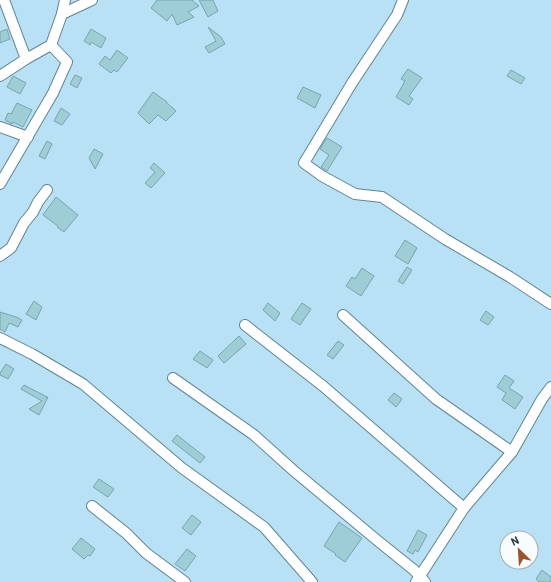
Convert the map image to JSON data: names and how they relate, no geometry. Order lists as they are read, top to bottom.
{
  "north": "top left"
}
